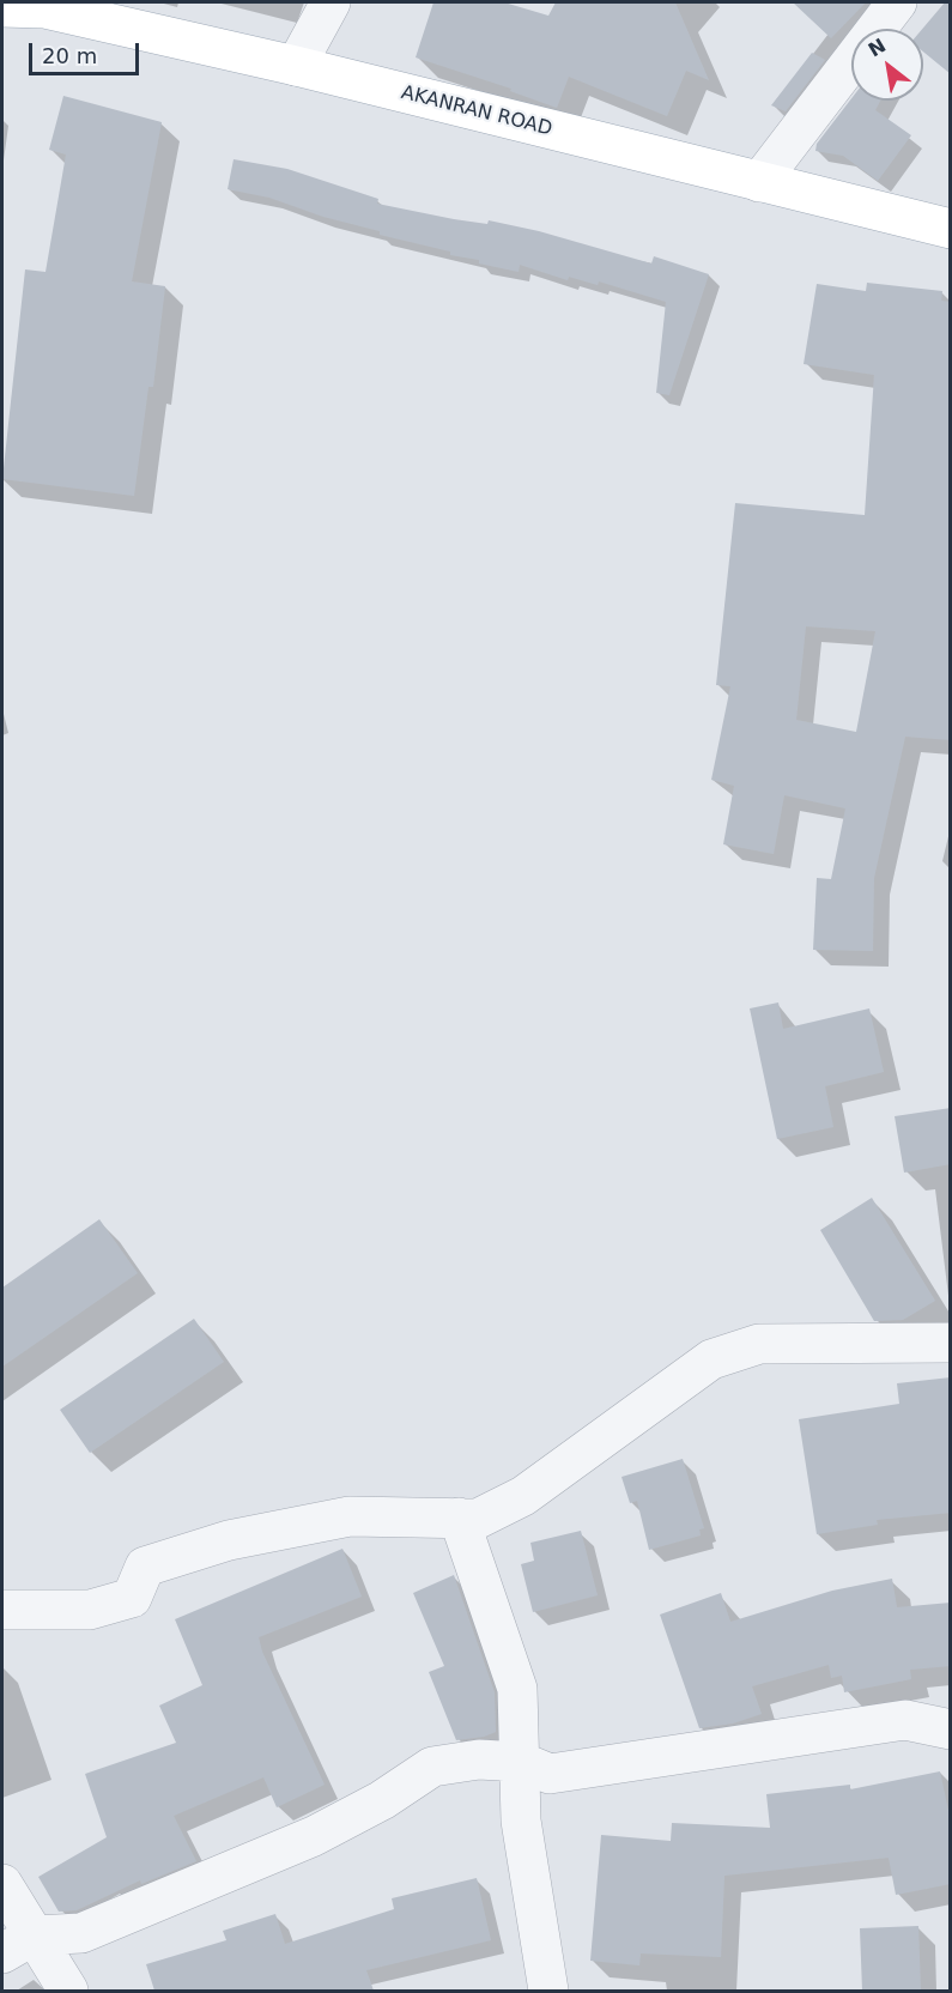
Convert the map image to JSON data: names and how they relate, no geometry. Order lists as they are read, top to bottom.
{
  "streets": {
    "main road": ["AKANRAN ROAD"]
  },
  "scale_bar": "20 m",
  "north": "top left"
}
